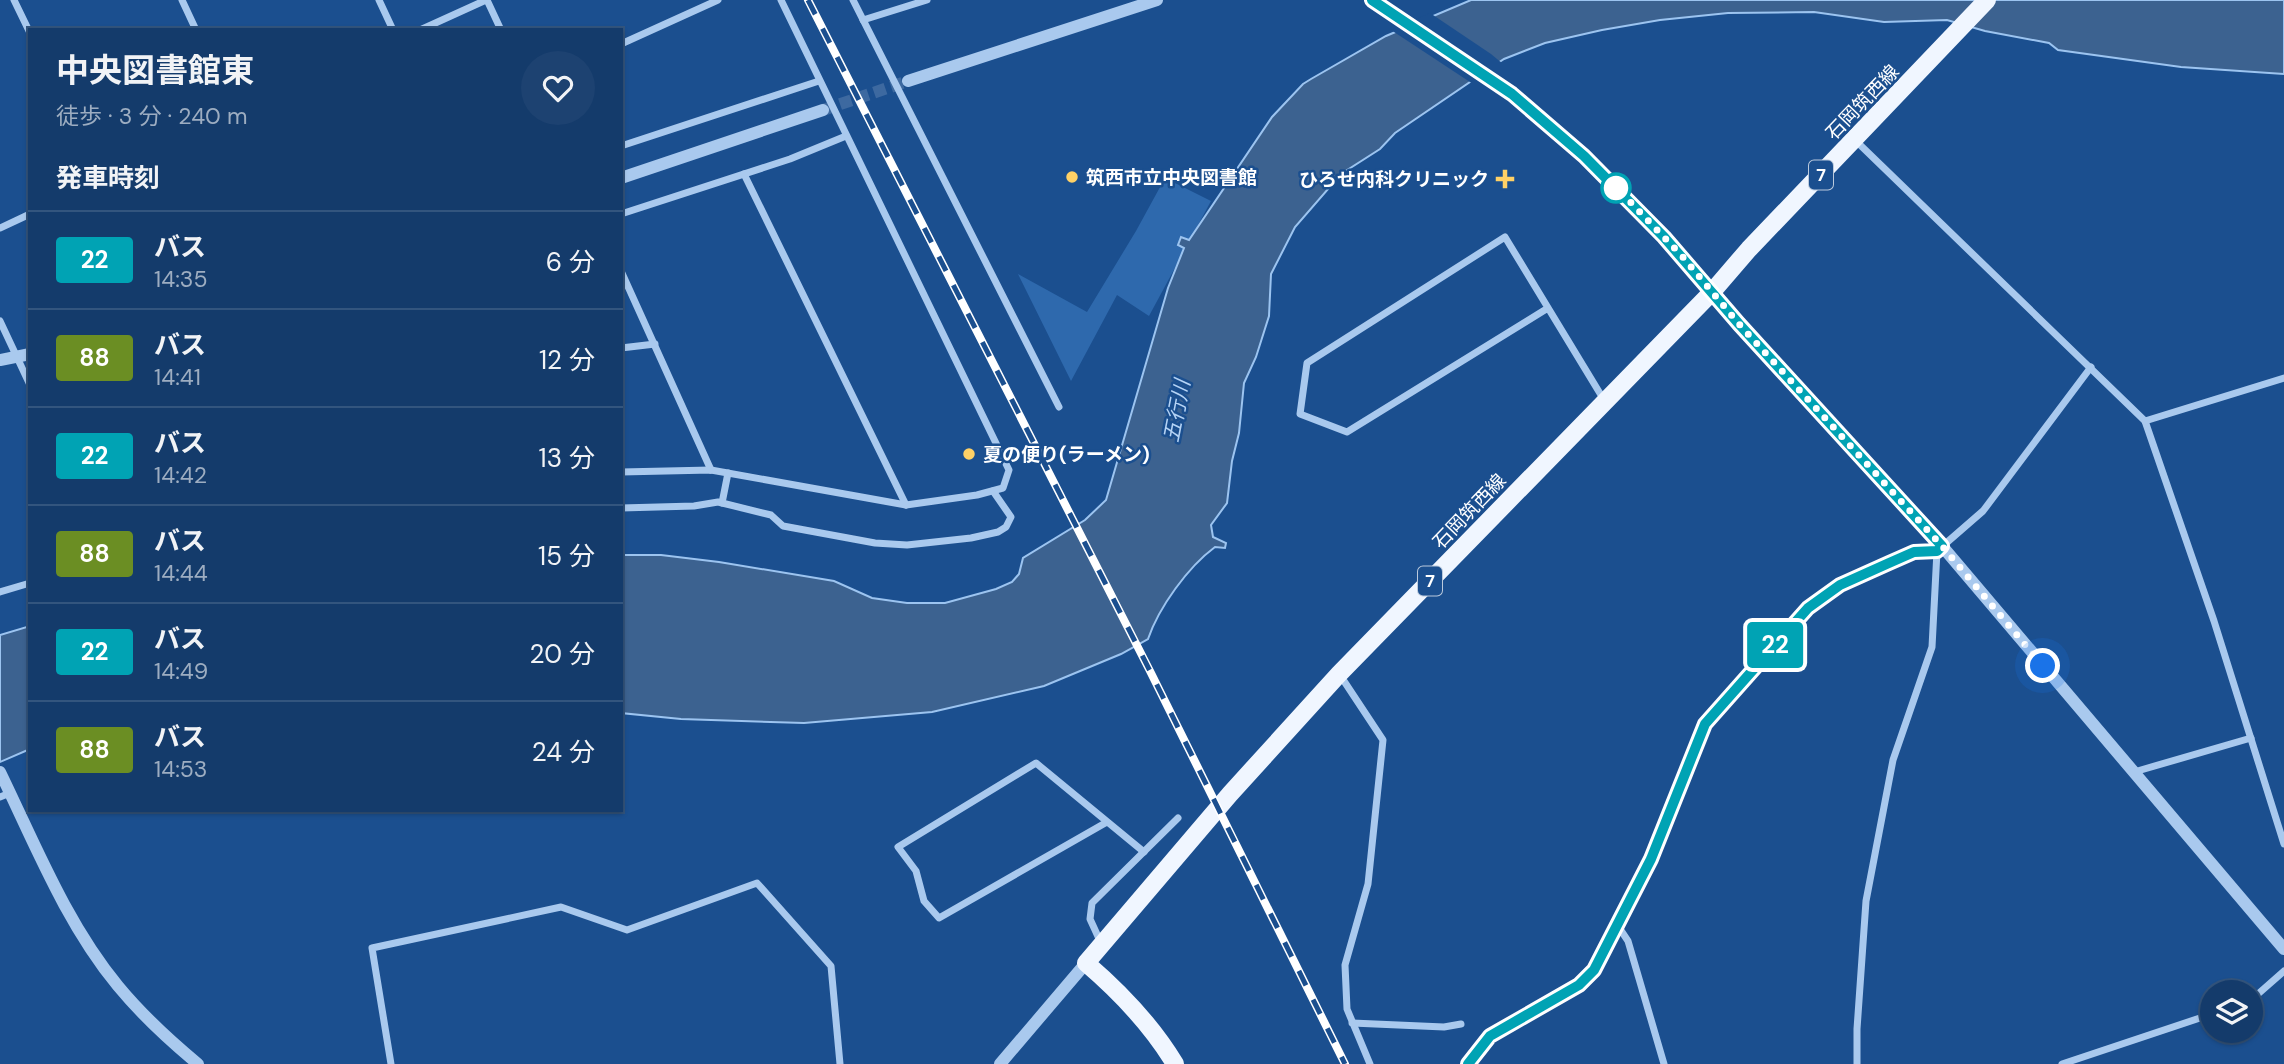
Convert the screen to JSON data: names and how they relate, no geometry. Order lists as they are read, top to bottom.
{
  "streets": {
    "main road": ["石岡筑西線", "7"]
  },
  "water": ["五行川"],
  "places": {
    "other": ["筑西市立中央図書館", "夏の便り(ラーメン)"],
    "health": ["ひろせ内科クリニック"]
  },
  "lines": ["bus line 22"],
  "page": {
    "on_map": "22",
    "heading": [
      ["中央図書館東", "徒歩 · 3 分 · 240 m"],
      "発車時刻"
    ],
    "list": [
      {
        "mark": "22",
        "name": "バス",
        "note": "14:35",
        "value": "6 分"
      },
      {
        "mark": "88",
        "name": "バス",
        "note": "14:41",
        "value": "12 分"
      },
      {
        "mark": "22",
        "name": "バス",
        "note": "14:42",
        "value": "13 分"
      },
      {
        "mark": "88",
        "name": "バス",
        "note": "14:44",
        "value": "15 分"
      },
      {
        "mark": "22",
        "name": "バス",
        "note": "14:49",
        "value": "20 分"
      },
      {
        "mark": "88",
        "name": "バス",
        "note": "14:53",
        "value": "24 分"
      }
    ]
  }
}
